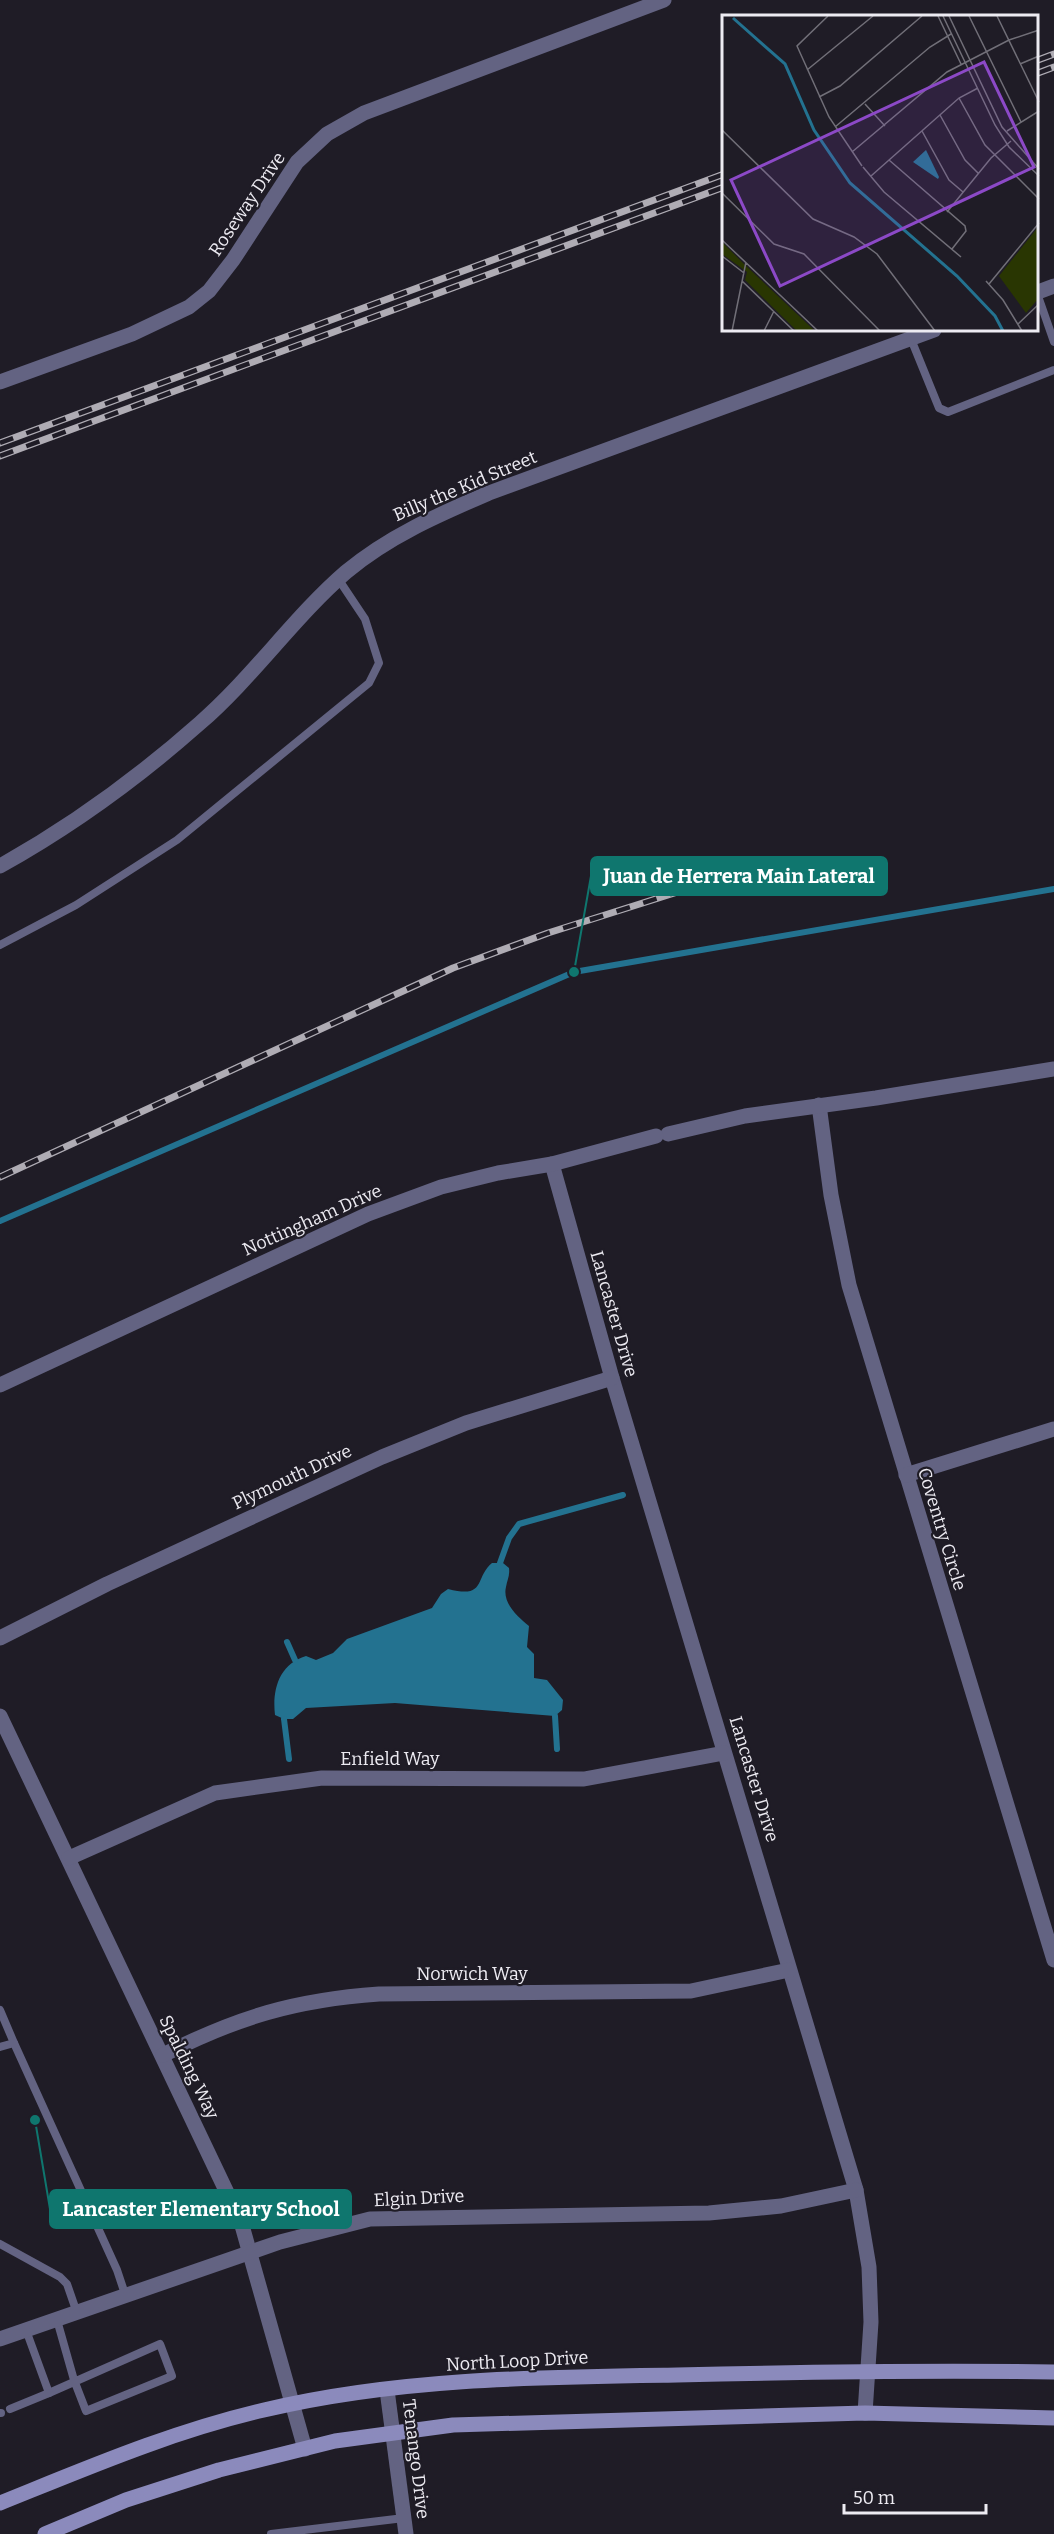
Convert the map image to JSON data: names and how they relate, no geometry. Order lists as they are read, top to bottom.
{
  "streets": {
    "main road": ["North Loop Drive"],
    "street": [
      "Roseway Drive",
      "Billy the Kid Street",
      "Nottingham Drive",
      "Lancaster Drive",
      "Plymouth Drive",
      "Coventry Circle",
      "Enfield Way",
      "Norwich Way",
      "Spalding Way",
      "Elgin Drive",
      "Tenango Drive"
    ]
  },
  "crossings": [
    ["Nottingham Drive", "Lancaster Drive"],
    ["Nottingham Drive", "Coventry Circle"],
    ["Lancaster Drive", "Plymouth Drive"],
    ["Lancaster Drive", "Enfield Way"],
    ["Lancaster Drive", "Norwich Way"],
    ["Lancaster Drive", "Elgin Drive"],
    ["Lancaster Drive", "North Loop Drive"],
    ["Enfield Way", "Spalding Way"],
    ["Norwich Way", "Spalding Way"],
    ["Spalding Way", "Elgin Drive"],
    ["Spalding Way", "North Loop Drive"],
    ["North Loop Drive", "Tenango Drive"]
  ],
  "places": ["Juan de Herrera Main Lateral", "Lancaster Elementary School"],
  "scale_bar": "50 m"
}
